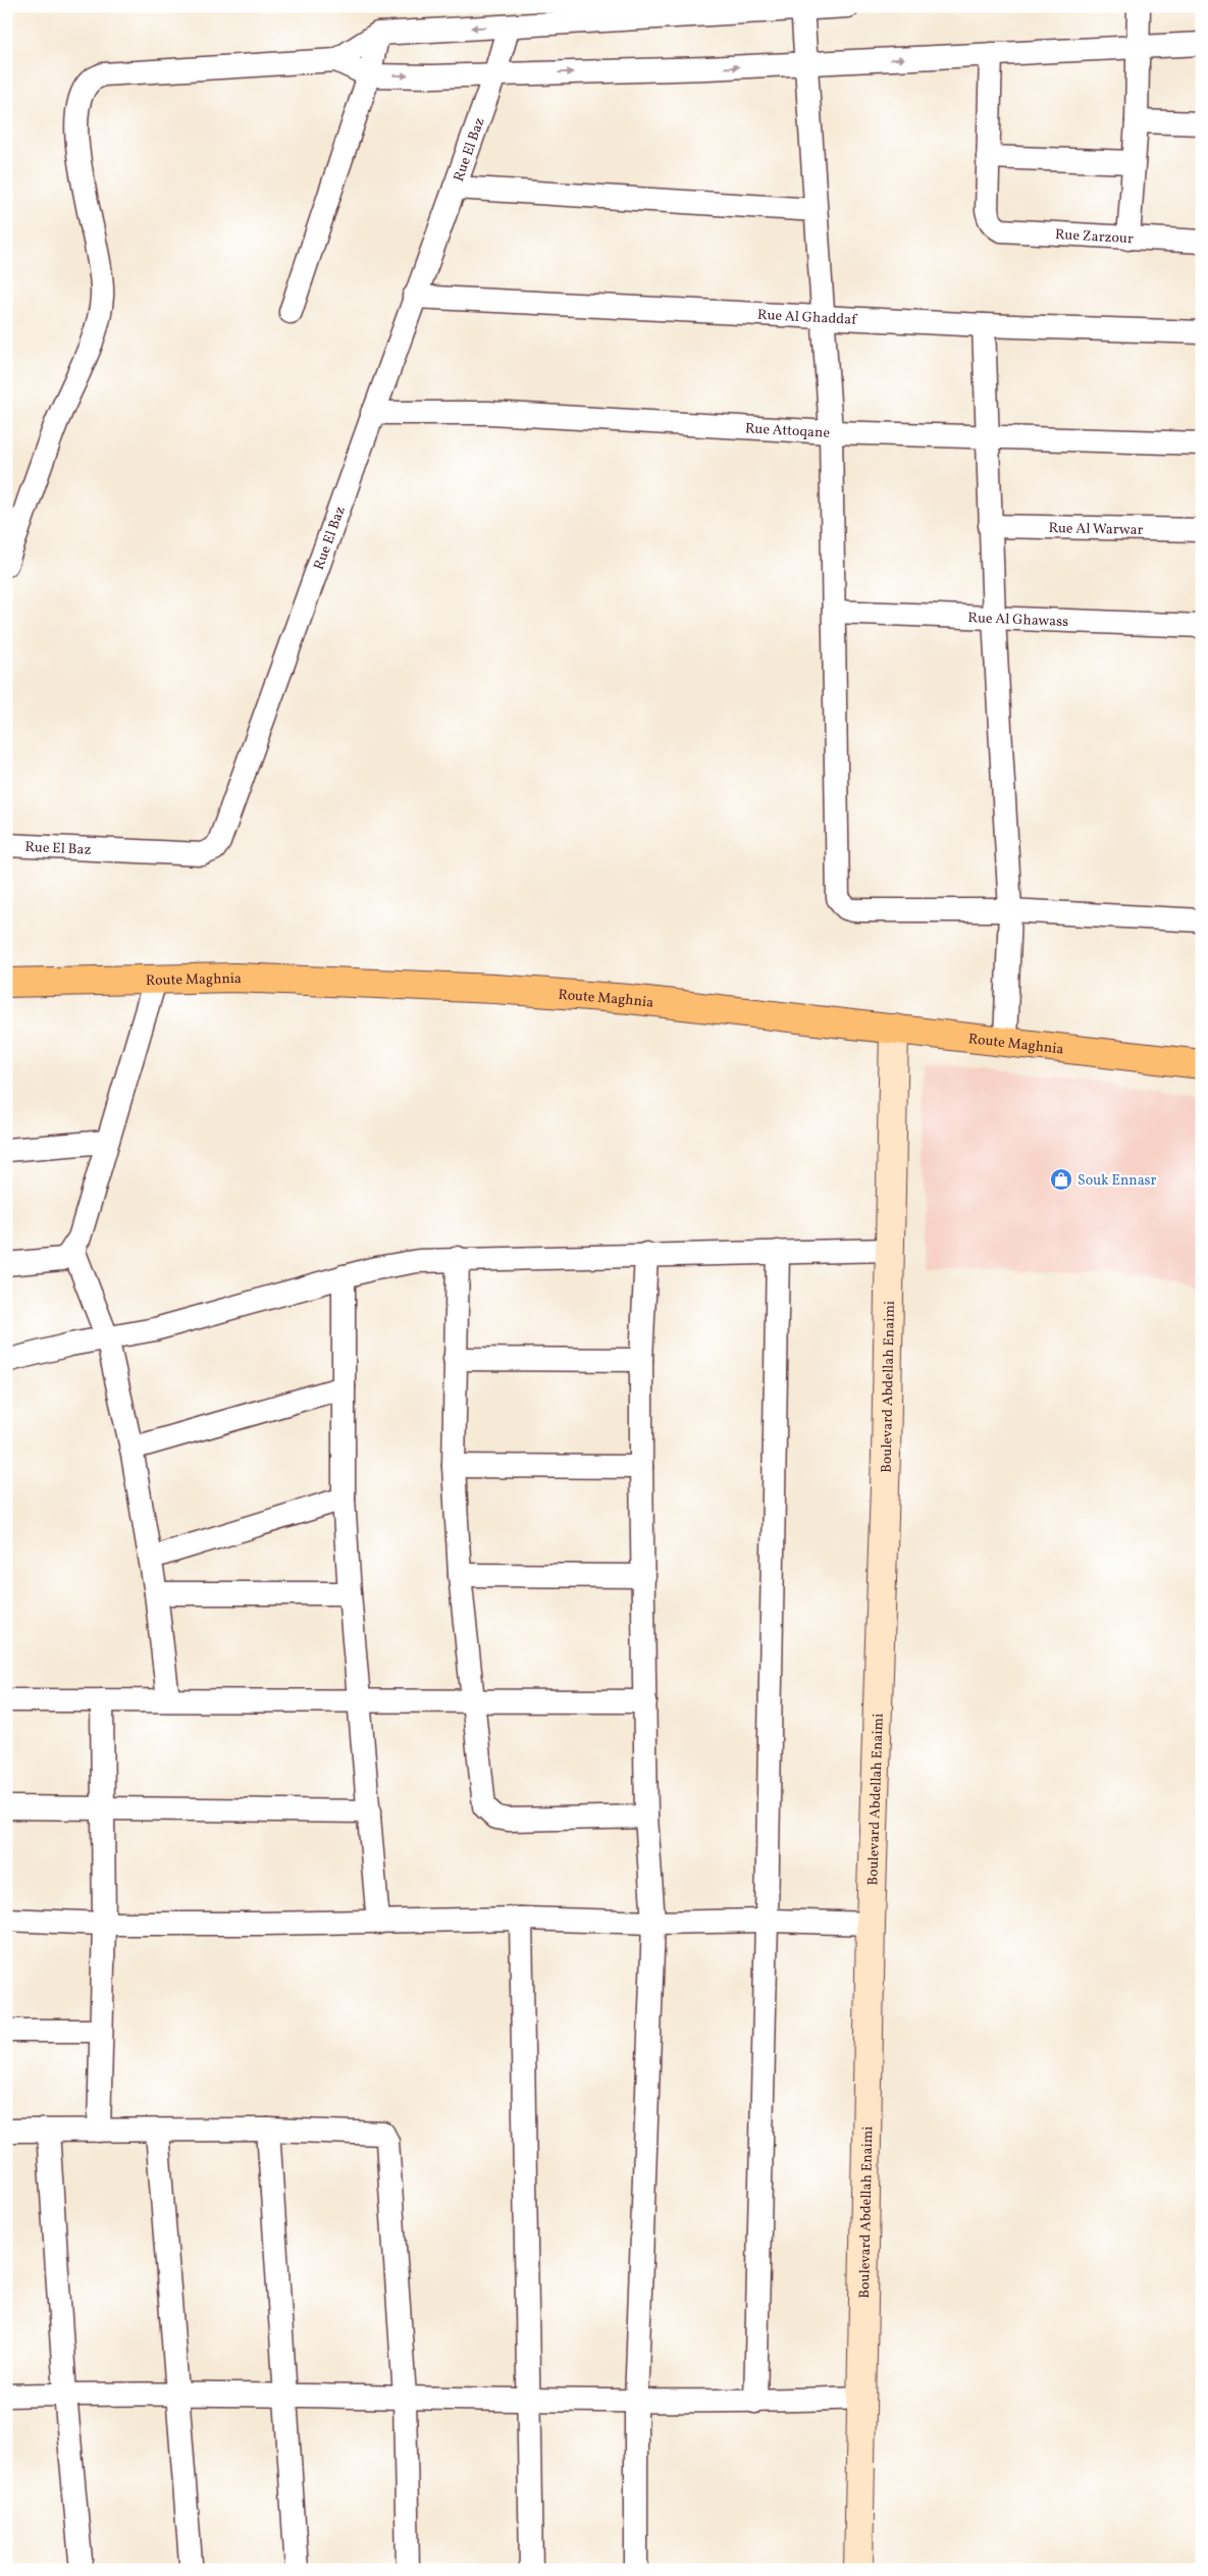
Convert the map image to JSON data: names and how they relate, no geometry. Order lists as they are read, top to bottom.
{
  "streets": {
    "main road": ["Route Maghnia"],
    "street": [
      "Rue El Baz",
      "Rue Zarzour",
      "Rue Al Ghaddaf",
      "Rue Attoqane",
      "Rue Al Warwar",
      "Rue Al Ghawass",
      "Boulevard Abdellah Enaimi"
    ]
  },
  "crossings": [
    ["Rue El Baz", "Rue Al Ghaddaf"],
    ["Rue El Baz", "Rue Attoqane"],
    ["Route Maghnia", "Boulevard Abdellah Enaimi"]
  ],
  "places": {
    "shop": ["Souk Ennasr"]
  }
}
